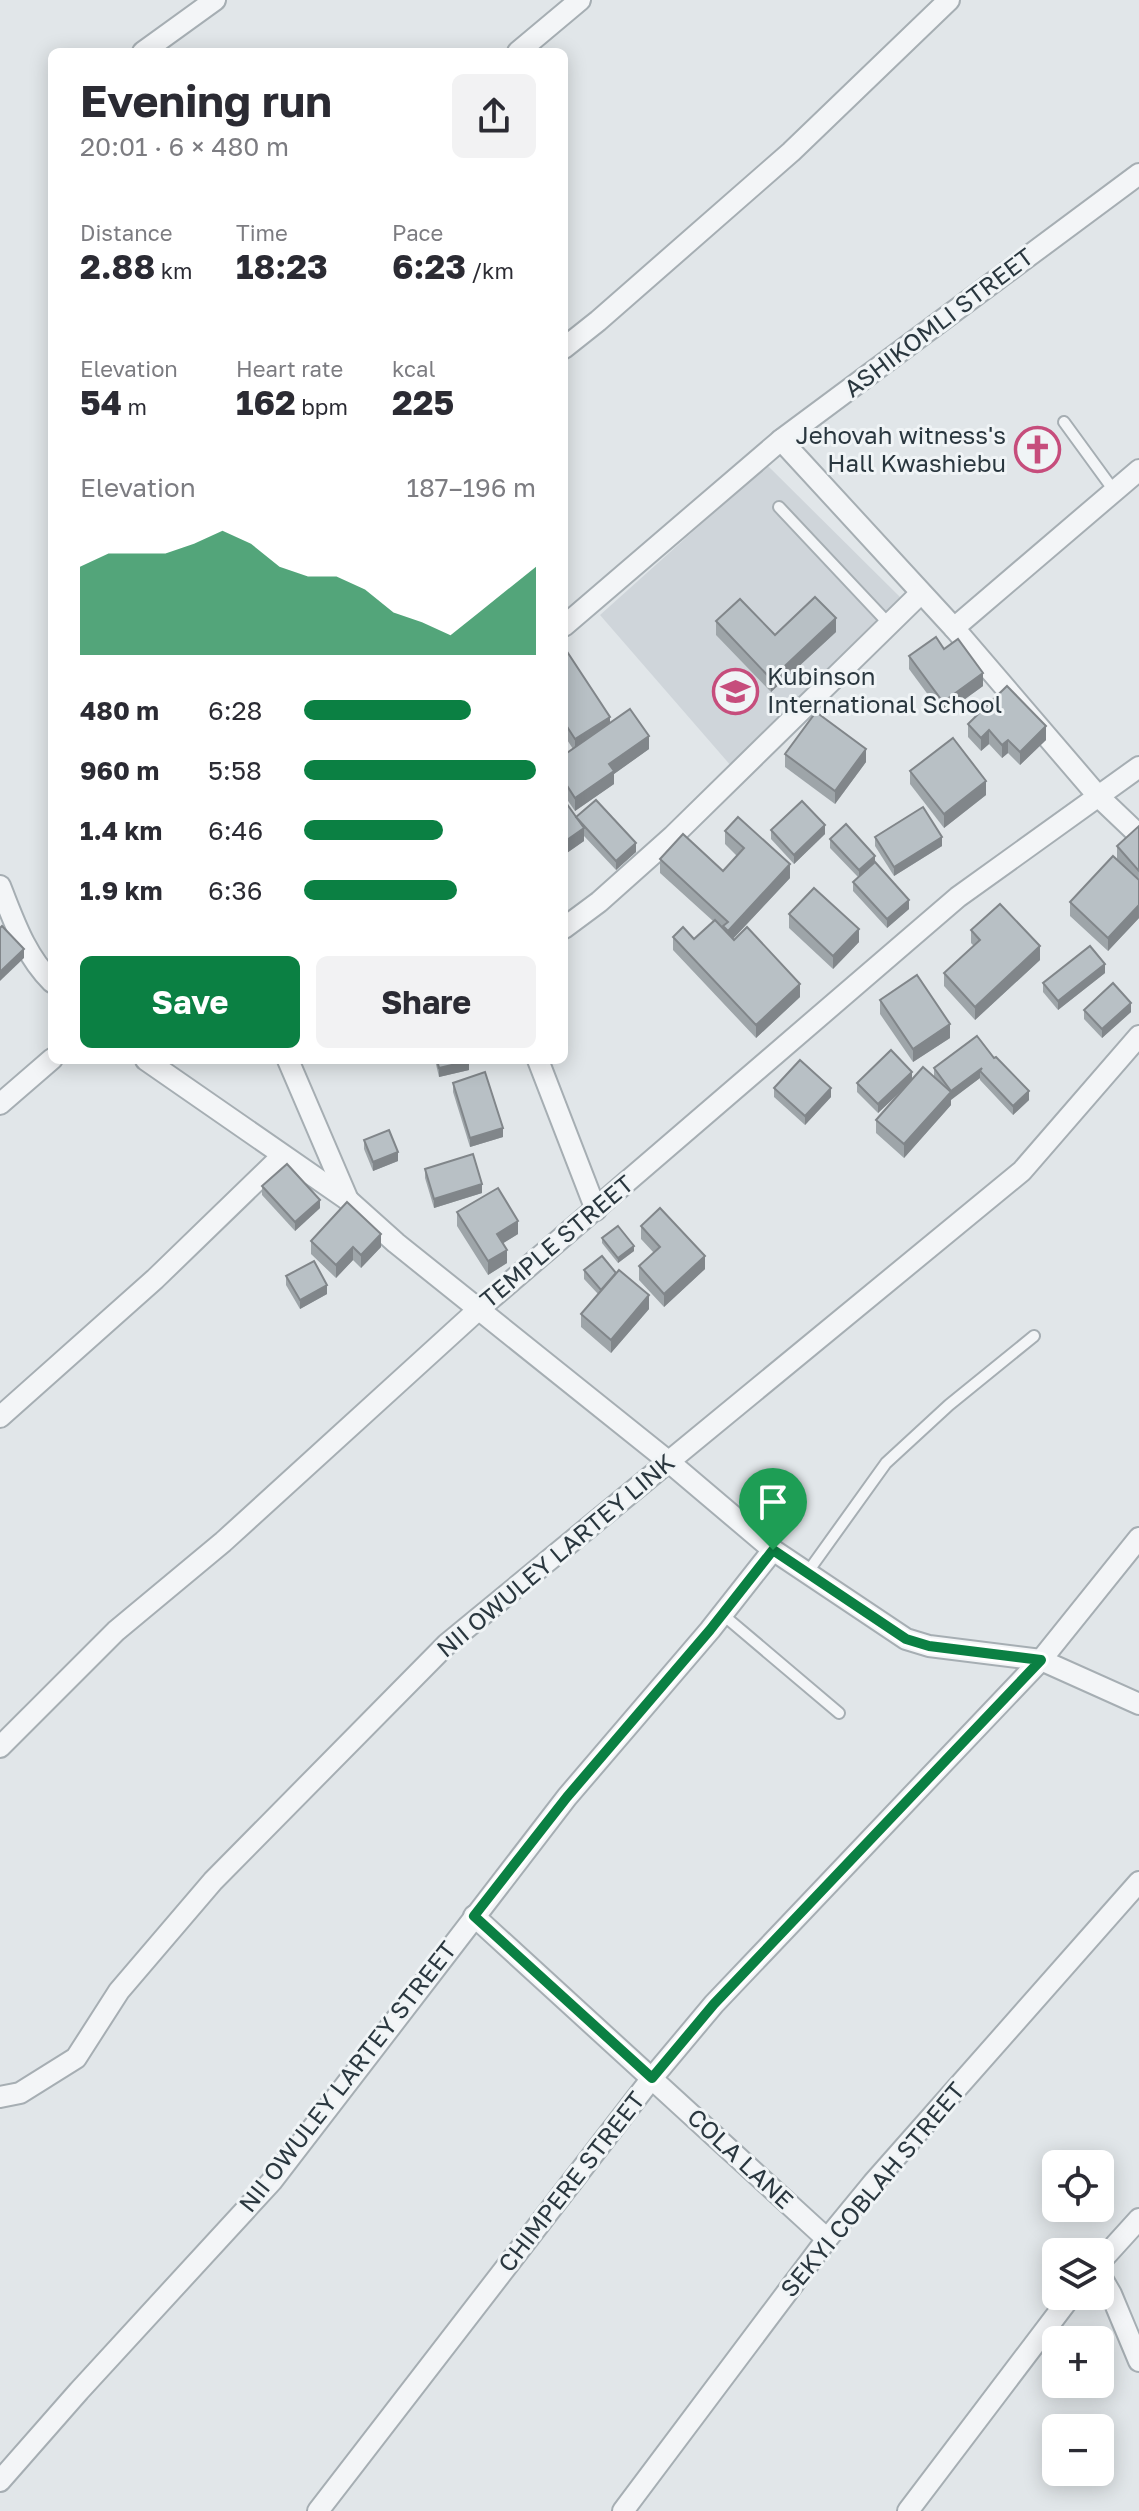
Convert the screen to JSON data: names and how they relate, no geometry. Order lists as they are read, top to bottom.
{
  "streets": {
    "street": [
      "ASHIKOMLI STREET",
      "TEMPLE STREET",
      "NII OWULEY LARTEY LINK",
      "NII OWULEY LARTEY STREET",
      "COLA LANE",
      "CHIMPERE STREET",
      "SEKYI COBLAH STREET"
    ]
  },
  "crossings": [
    ["NII OWULEY LARTEY STREET", "COLA LANE"],
    ["COLA LANE", "CHIMPERE STREET"],
    ["COLA LANE", "SEKYI COBLAH STREET"]
  ],
  "places": {
    "church": ["Jehovah witness's Hall Kwashiebu"],
    "school or university": ["Kubinson International School"]
  },
  "page": {
    "heading": ["Evening run", "20:01 · 6 × 480 m"],
    "stats": [
      ["Distance", "2.88 km"],
      ["Time", "18:23"],
      ["Pace", "6:23 /km"],
      ["Elevation", "54 m"],
      ["Heart rate", "162 bpm"],
      ["kcal", "225"]
    ],
    "chart": ["Elevation", "187–196 m"],
    "list": [
      {
        "name": "480 m",
        "note": "6:28"
      },
      {
        "name": "960 m",
        "note": "5:58"
      },
      {
        "name": "1.4 km",
        "note": "6:46"
      },
      {
        "name": "1.9 km",
        "note": "6:36"
      }
    ],
    "buttons": ["Save", "Share"],
    "map_buttons": ["+", "−"]
  }
}
